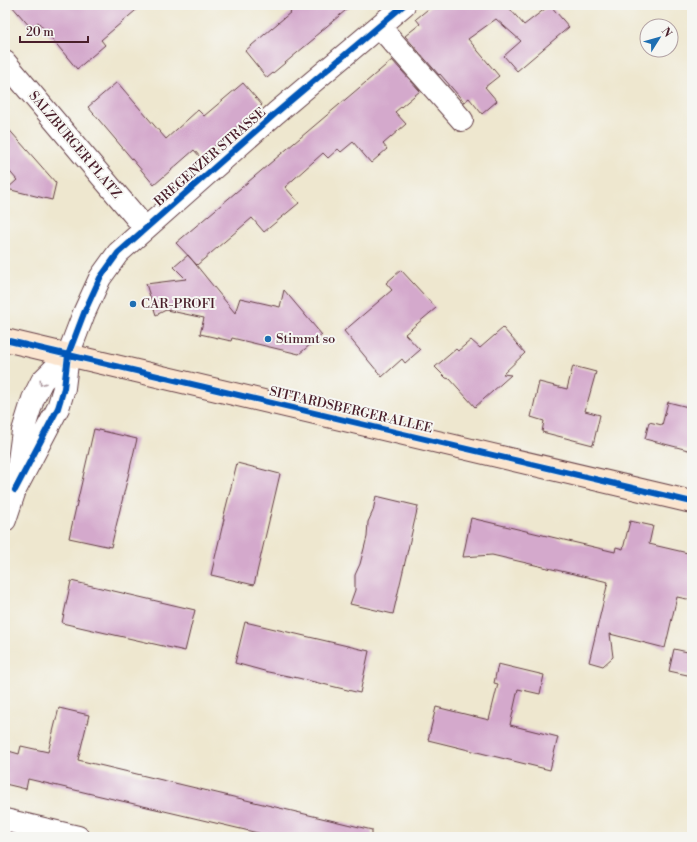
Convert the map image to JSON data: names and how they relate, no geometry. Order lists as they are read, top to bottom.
{
  "streets": {
    "main road": ["SITTARDSBERGER ALLEE"],
    "street": ["SALZBURGER PLATZ", "BREGENZER STRASSE"]
  },
  "crossings": [
    ["SALZBURGER PLATZ", "BREGENZER STRASSE"],
    ["BREGENZER STRASSE", "SITTARDSBERGER ALLEE"]
  ],
  "places": ["CAR-PROFI", "Stimmt so"],
  "scale_bar": "20 m",
  "north": "top right"
}
